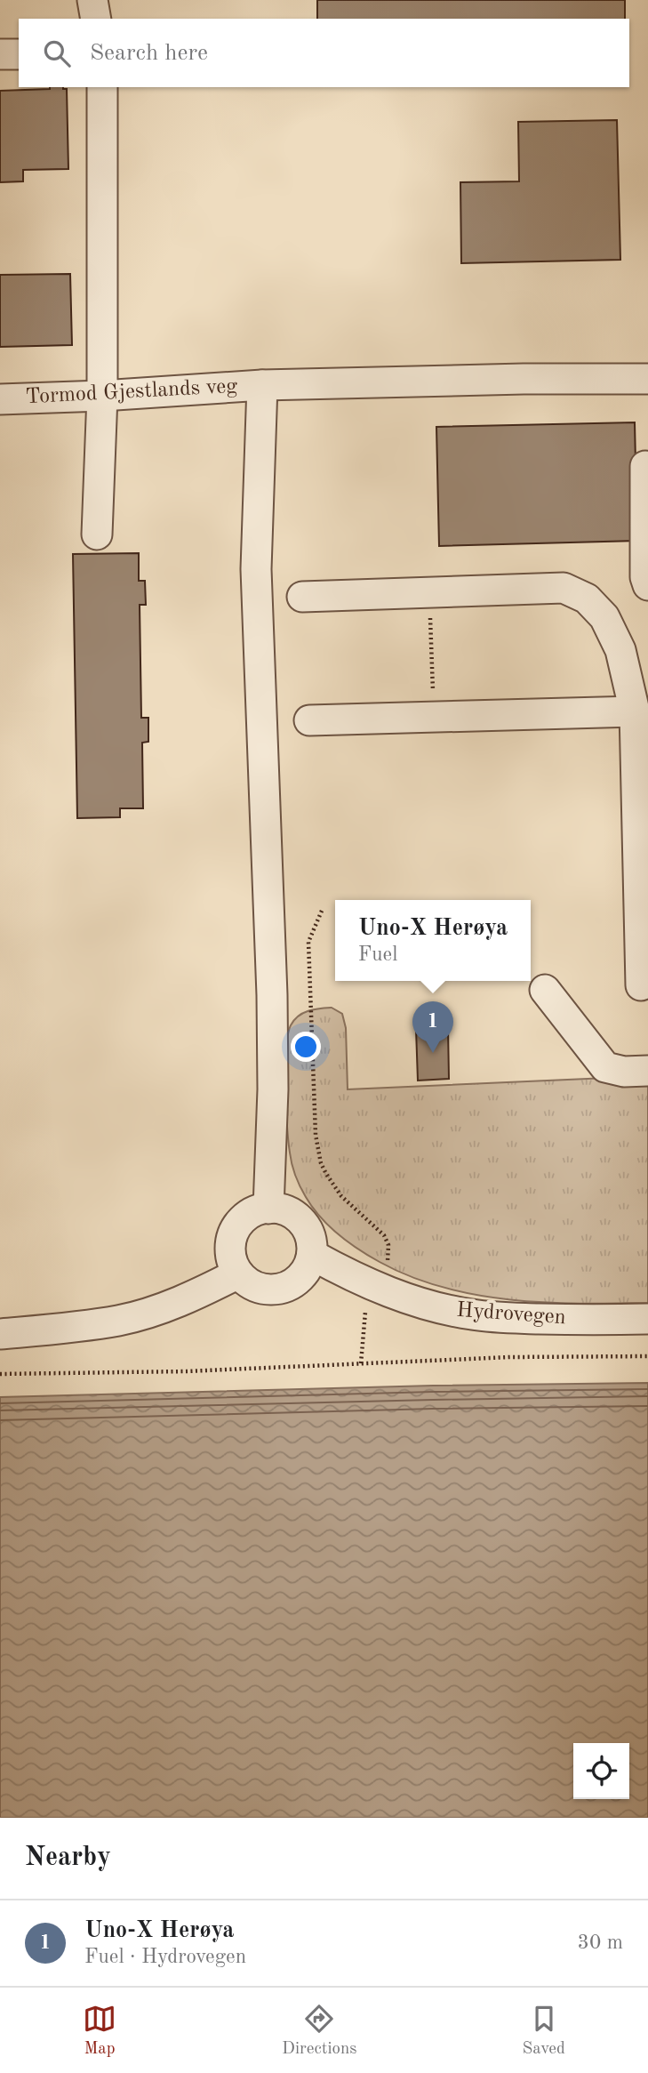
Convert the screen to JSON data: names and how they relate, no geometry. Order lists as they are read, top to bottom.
{
  "streets": {
    "street": ["Tormod Gjestlands veg", "Hydrovegen"]
  },
  "page": {
    "search": "Search here",
    "popup": ["Uno-X Herøya", "Fuel"],
    "pins": "1",
    "heading": "Nearby",
    "list": [
      {
        "mark": "1",
        "name": "Uno-X Herøya",
        "note": "Fuel · Hydrovegen",
        "value": "30 m"
      }
    ],
    "nav": ["Map", "Directions", "Saved"]
  }
}
